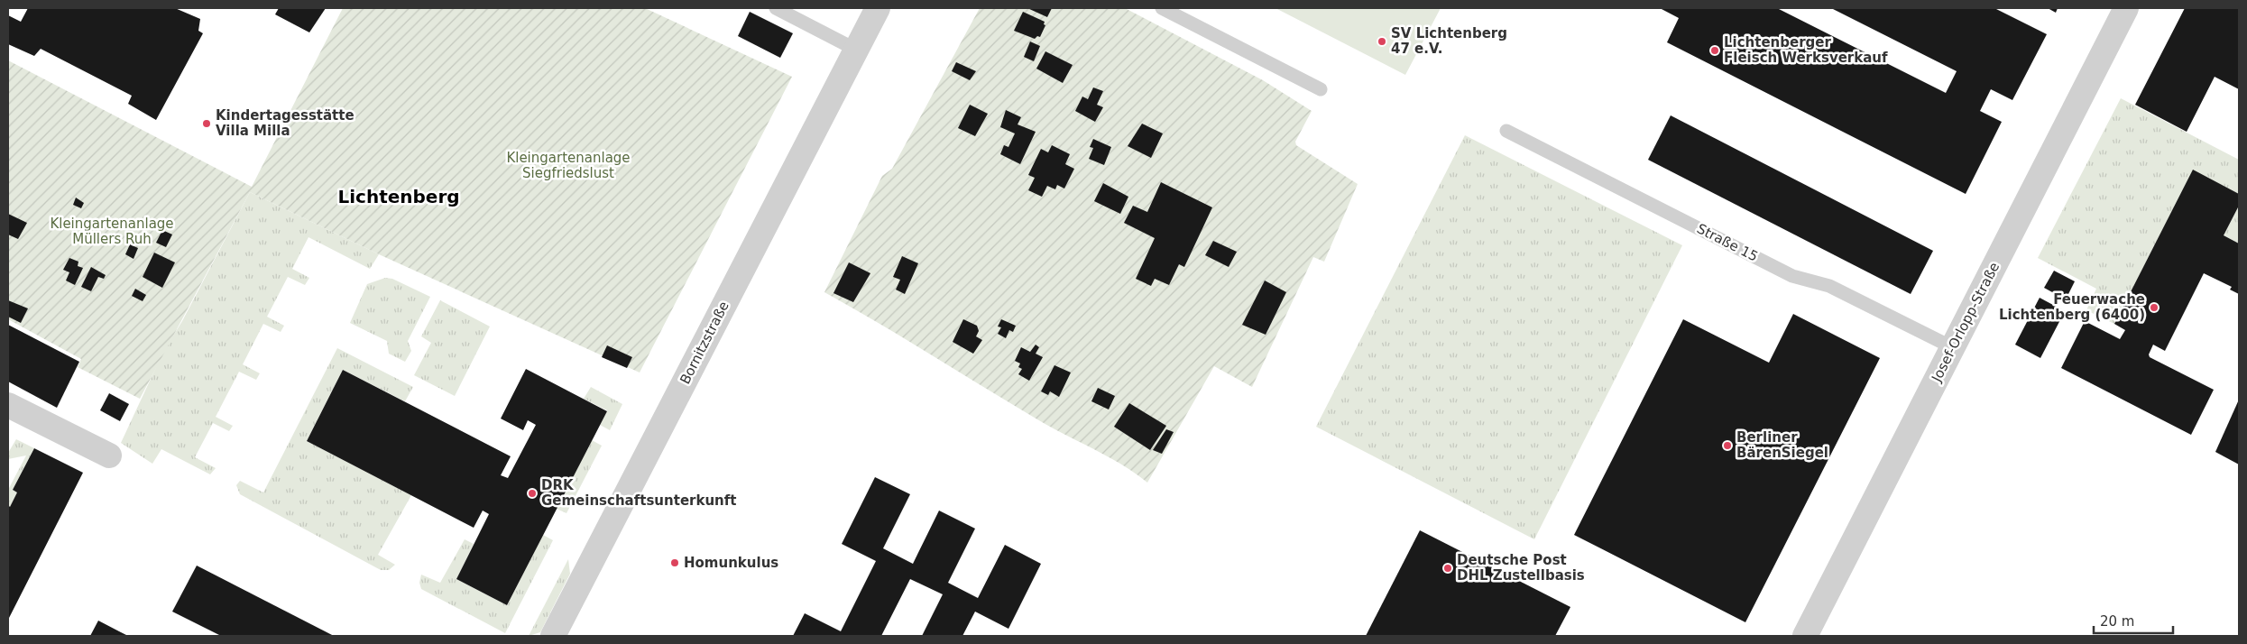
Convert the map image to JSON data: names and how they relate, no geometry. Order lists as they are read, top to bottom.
{
  "streets": {
    "street": ["Josef-Orlopp-Straße", "Bornitzstraße"],
    "lane": ["Straße 15"]
  },
  "crossings": [
    ["Straße 15", "Josef-Orlopp-Straße"]
  ],
  "districts": ["Lichtenberg"],
  "parks": ["Kleingartenanlage Siegfriedslust", "Kleingartenanlage Müllers Ruh"],
  "places": [
    "SV Lichtenberg 47 e.V.",
    "Lichtenberger Fleisch Werksverkauf",
    "Kindertagesstätte Villa Milla",
    "Feuerwache Lichtenberg (6400)",
    "Berliner BärenSiegel",
    "DRK Gemeinschaftsunterkunft",
    "Homunkulus",
    "Deutsche Post DHL Zustellbasis"
  ],
  "scale_bar": "20 m"
}
